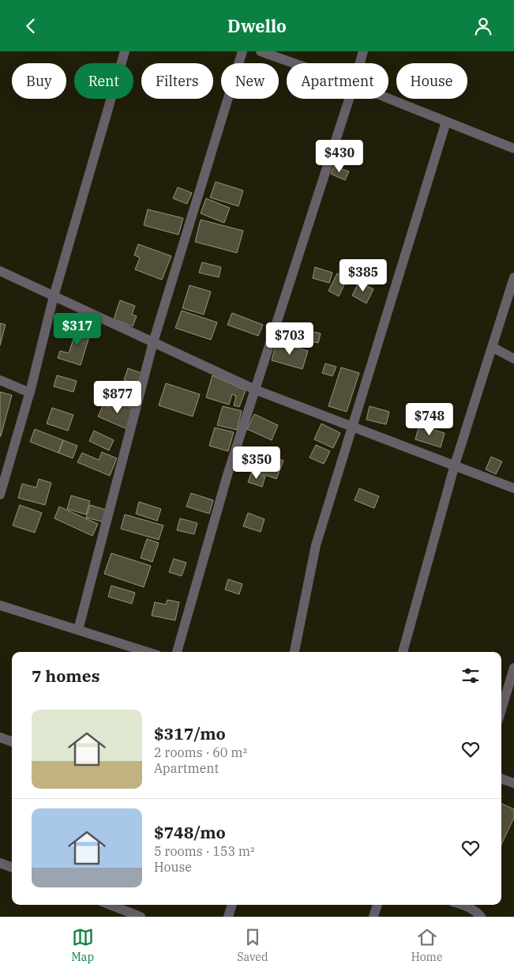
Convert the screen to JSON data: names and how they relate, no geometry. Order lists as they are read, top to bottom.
{
  "page": {
    "header": "Dwello",
    "chip": [
      "Buy",
      "Rent",
      "Filters",
      "New",
      "Apartment",
      "House"
    ],
    "price": [
      "$430",
      "$385",
      "$317",
      "$703",
      "$877",
      "$748",
      "$350"
    ],
    "heading": "7 homes",
    "list": [
      {
        "name": "$317/mo",
        "note": "2 rooms · 60 m² · Apartment"
      },
      {
        "name": "$748/mo",
        "note": "5 rooms · 153 m² · House"
      }
    ],
    "tabs": ["Map", "Saved", "Home"]
  }
}
